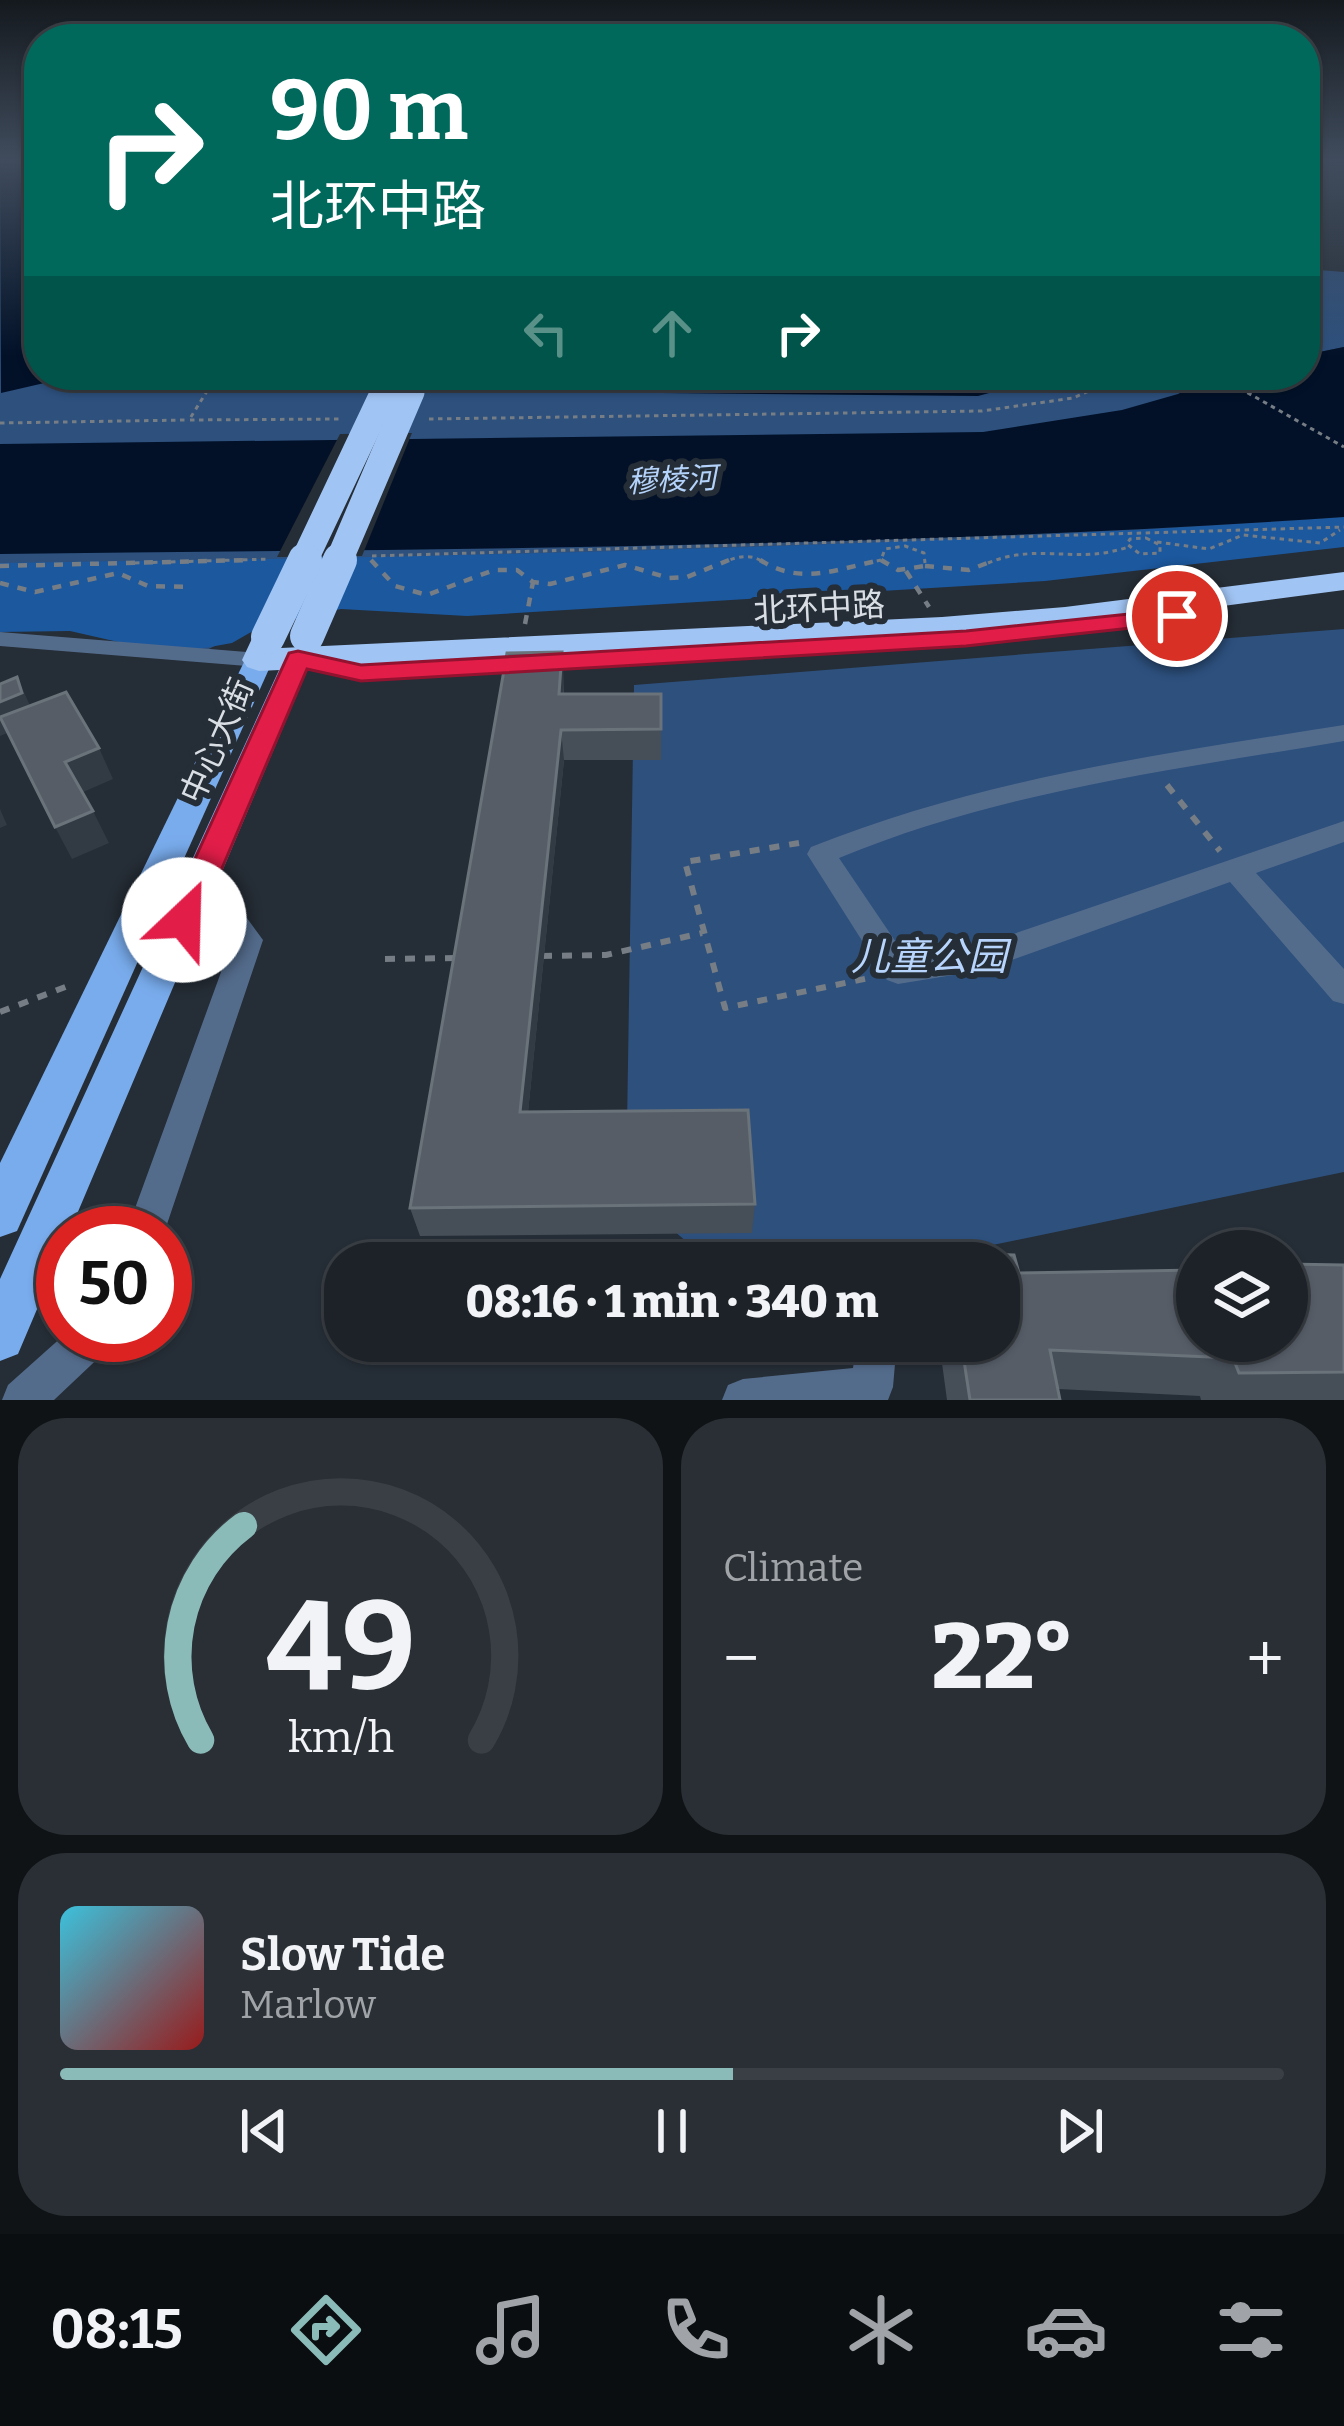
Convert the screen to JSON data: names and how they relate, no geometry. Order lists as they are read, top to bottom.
{
  "streets": {
    "highway": ["北环中路", "中心大街"]
  },
  "crossings": [
    ["北环中路", "中心大街"]
  ],
  "water": ["穆棱河"],
  "parks": ["儿童公园"],
  "page": {
    "turn": ["90 m", "北环中路"],
    "limit": "50",
    "trip": "08:16 · 1 min · 340 m",
    "tile": "Climate",
    "heat": ["−", "22°", "+"],
    "song": ["Slow Tide", "Marlow"],
    "tabs": "08:15",
    "gauge": ["49", "km/h"]
  }
}
